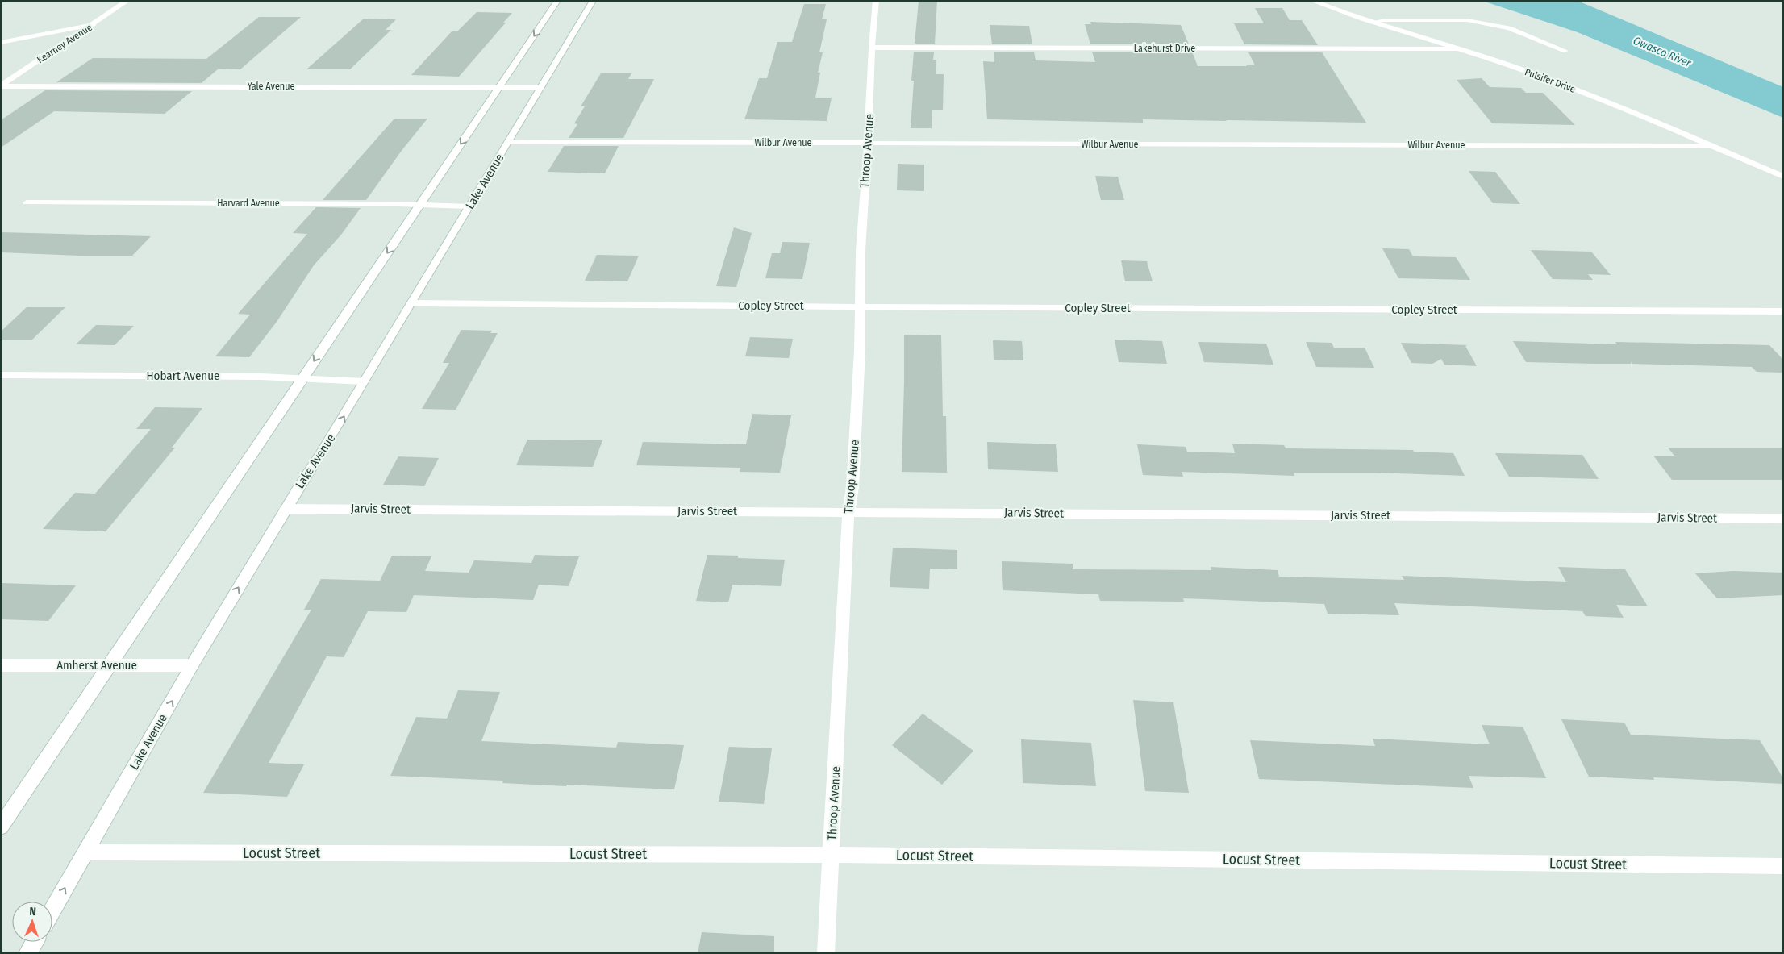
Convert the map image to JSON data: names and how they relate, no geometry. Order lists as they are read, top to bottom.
{
  "streets": {
    "street": [
      "Kearney Avenue",
      "Lakehurst Drive",
      "Pulsifer Drive",
      "Yale Avenue",
      "Wilbur Avenue",
      "Throop Avenue",
      "Lake Avenue",
      "Harvard Avenue",
      "Copley Street",
      "Hobart Avenue",
      "Jarvis Street",
      "Amherst Avenue",
      "Locust Street"
    ]
  },
  "crossings": [
    ["Kearney Avenue", "Yale Avenue"],
    ["Lakehurst Drive", "Pulsifer Drive"],
    ["Lakehurst Drive", "Throop Avenue"],
    ["Pulsifer Drive", "Wilbur Avenue"],
    ["Yale Avenue", "Lake Avenue"],
    ["Wilbur Avenue", "Throop Avenue"],
    ["Wilbur Avenue", "Lake Avenue"],
    ["Throop Avenue", "Copley Street"],
    ["Throop Avenue", "Jarvis Street"],
    ["Throop Avenue", "Locust Street"],
    ["Lake Avenue", "Harvard Avenue"],
    ["Lake Avenue", "Copley Street"],
    ["Lake Avenue", "Hobart Avenue"],
    ["Lake Avenue", "Jarvis Street"],
    ["Lake Avenue", "Amherst Avenue"],
    ["Lake Avenue", "Locust Street"]
  ],
  "water": ["Owasco River"],
  "north": "top"
}
